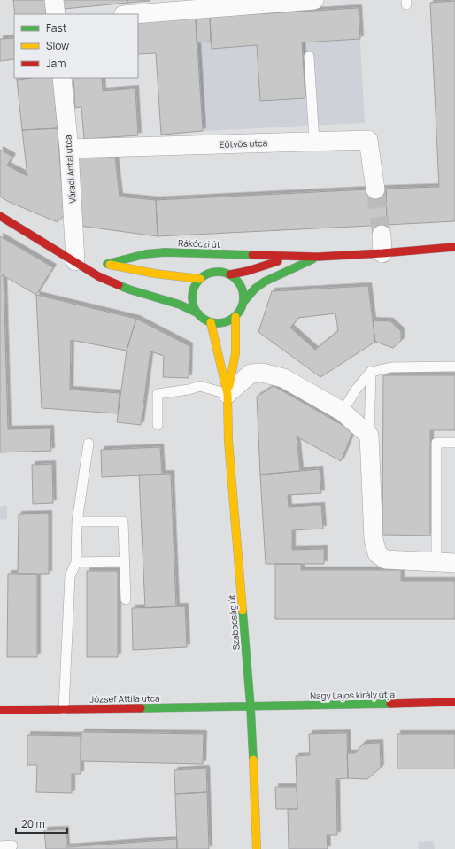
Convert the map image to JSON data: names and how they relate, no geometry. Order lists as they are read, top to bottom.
{
  "streets": {
    "street": [
      "Eötvös utca",
      "Váradi Antal utca",
      "Rákóczi út",
      "Szabadság út",
      "Nagy Lajos király útja",
      "József Attila utca"
    ]
  },
  "crossings": [
    ["Eötvös utca", "Váradi Antal utca"],
    ["Váradi Antal utca", "Rákóczi út"],
    ["Rákóczi út", "Szabadság út"],
    ["Szabadság út", "Nagy Lajos király útja"],
    ["Szabadság út", "József Attila utca"],
    ["Nagy Lajos király útja", "József Attila utca"]
  ],
  "legend": ["Fast", "Slow", "Jam"],
  "scale_bar": "20 m"
}
